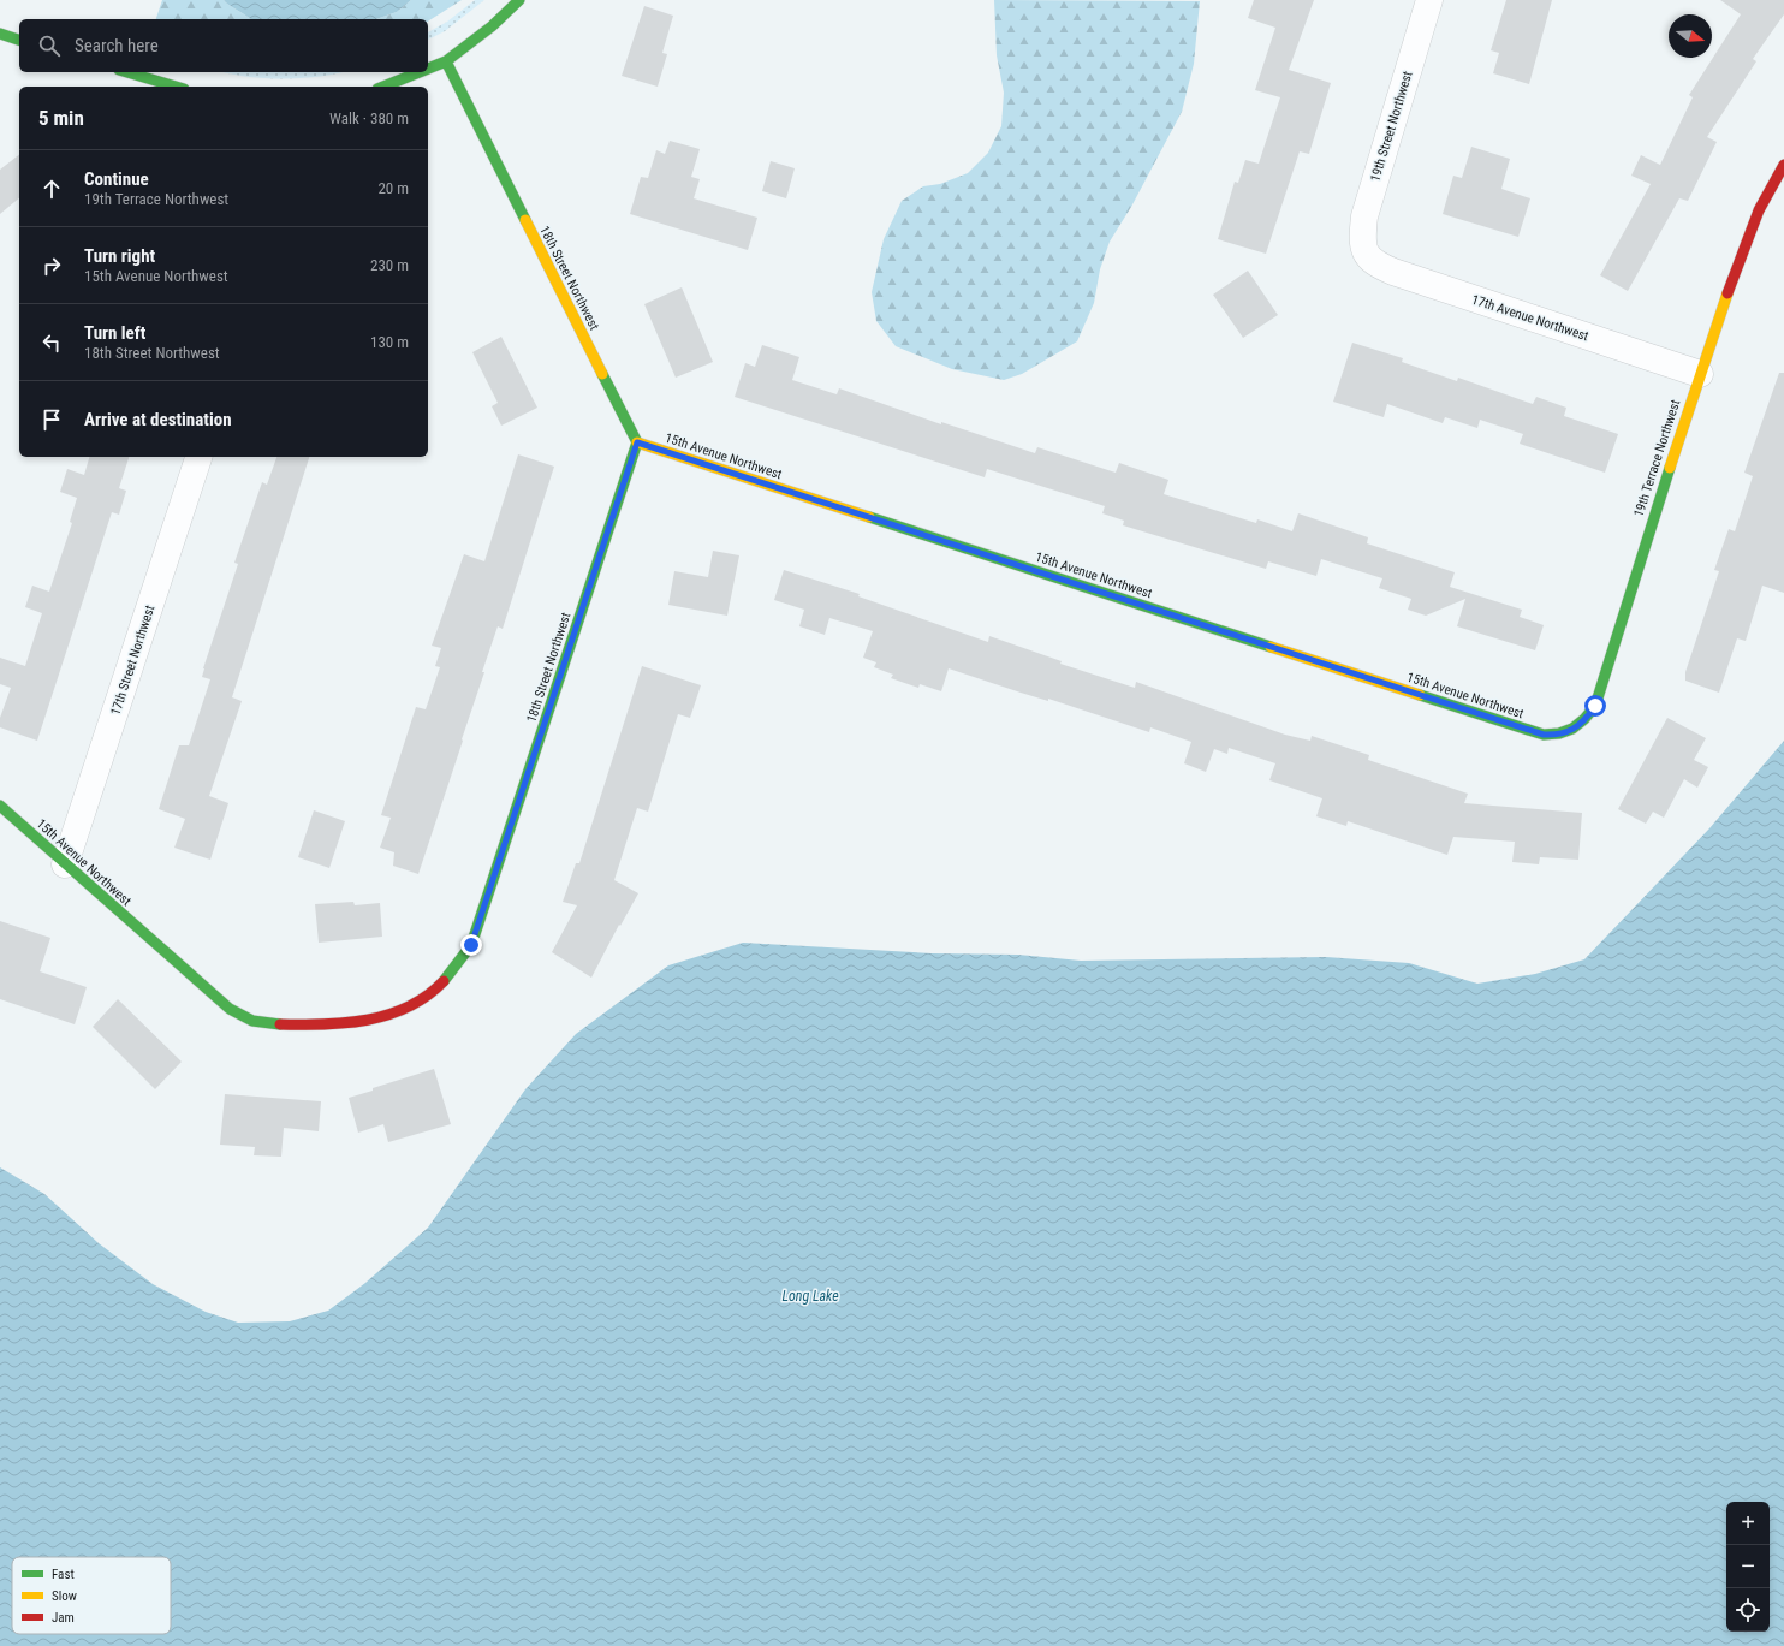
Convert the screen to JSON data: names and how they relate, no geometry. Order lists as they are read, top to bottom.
{
  "streets": {
    "street": [
      "19th Street Northwest",
      "18th Street Northwest",
      "17th Avenue Northwest",
      "15th Avenue Northwest",
      "19th Terrace Northwest",
      "17th Street Northwest"
    ]
  },
  "crossings": [
    ["19th Street Northwest", "17th Avenue Northwest"],
    ["18th Street Northwest", "15th Avenue Northwest"],
    ["17th Avenue Northwest", "19th Terrace Northwest"],
    ["15th Avenue Northwest", "19th Terrace Northwest"],
    ["15th Avenue Northwest", "17th Street Northwest"]
  ],
  "water": ["Long Lake"],
  "legend": ["Fast", "Slow", "Jam"],
  "north": "right",
  "page": {
    "search": "Search here",
    "heading": ["5 min", "Walk · 380 m"],
    "list": [
      ["Continue", "19th Terrace Northwest", "20 m"],
      ["Turn right", "15th Avenue Northwest", "230 m"],
      ["Turn left", "18th Street Northwest", "130 m"],
      "Arrive at destination"
    ],
    "map_buttons": ["+", "−"]
  }
}
